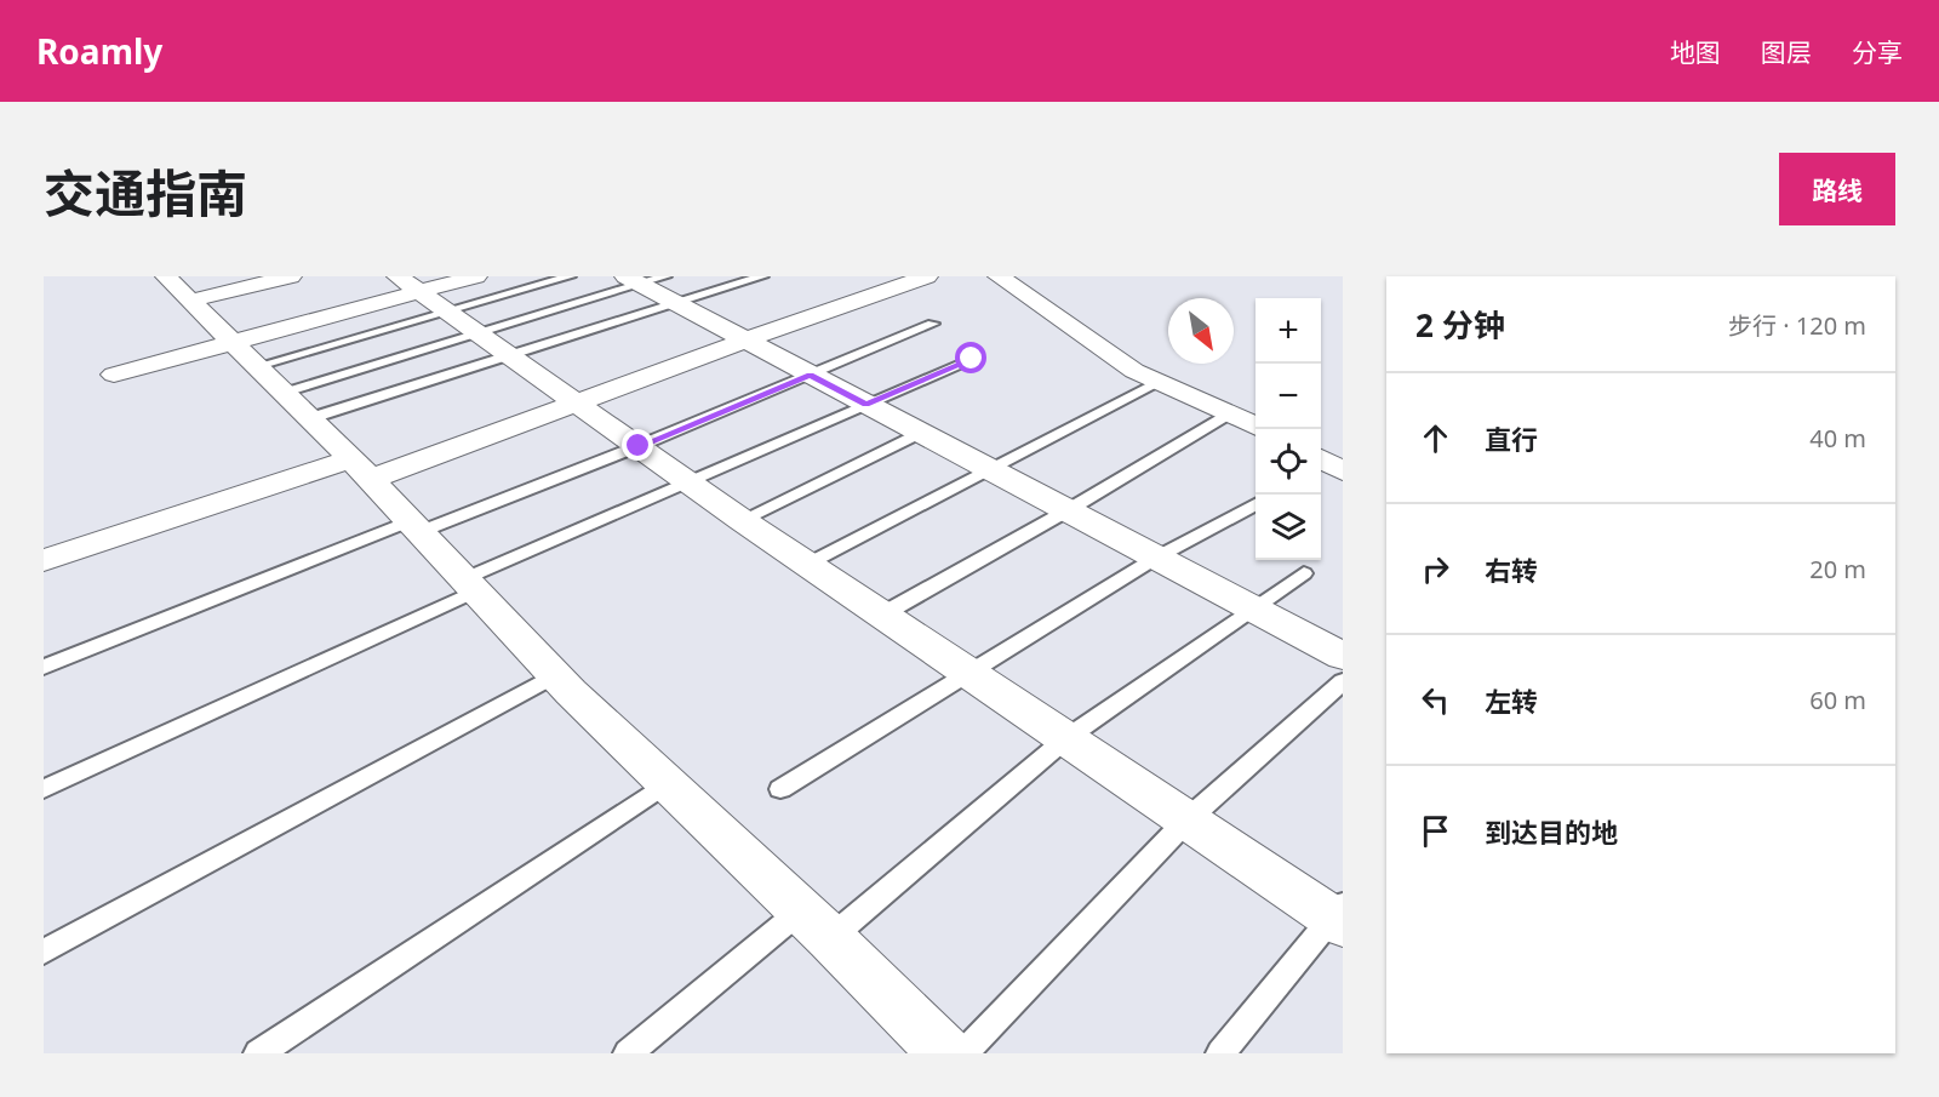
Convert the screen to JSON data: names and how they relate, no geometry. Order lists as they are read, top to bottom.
{
  "north": "bottom right",
  "page": {
    "header": "Roamly",
    "nav": ["地图", "图层", "分享"],
    "title": "交通指南",
    "buttons": "路线",
    "heading": ["2 分钟", "步行 · 120 m"],
    "map_buttons": ["+", "−"],
    "list": [
      ["直行", "40 m"],
      ["右转", "20 m"],
      ["左转", "60 m"],
      "到达目的地"
    ]
  }
}
